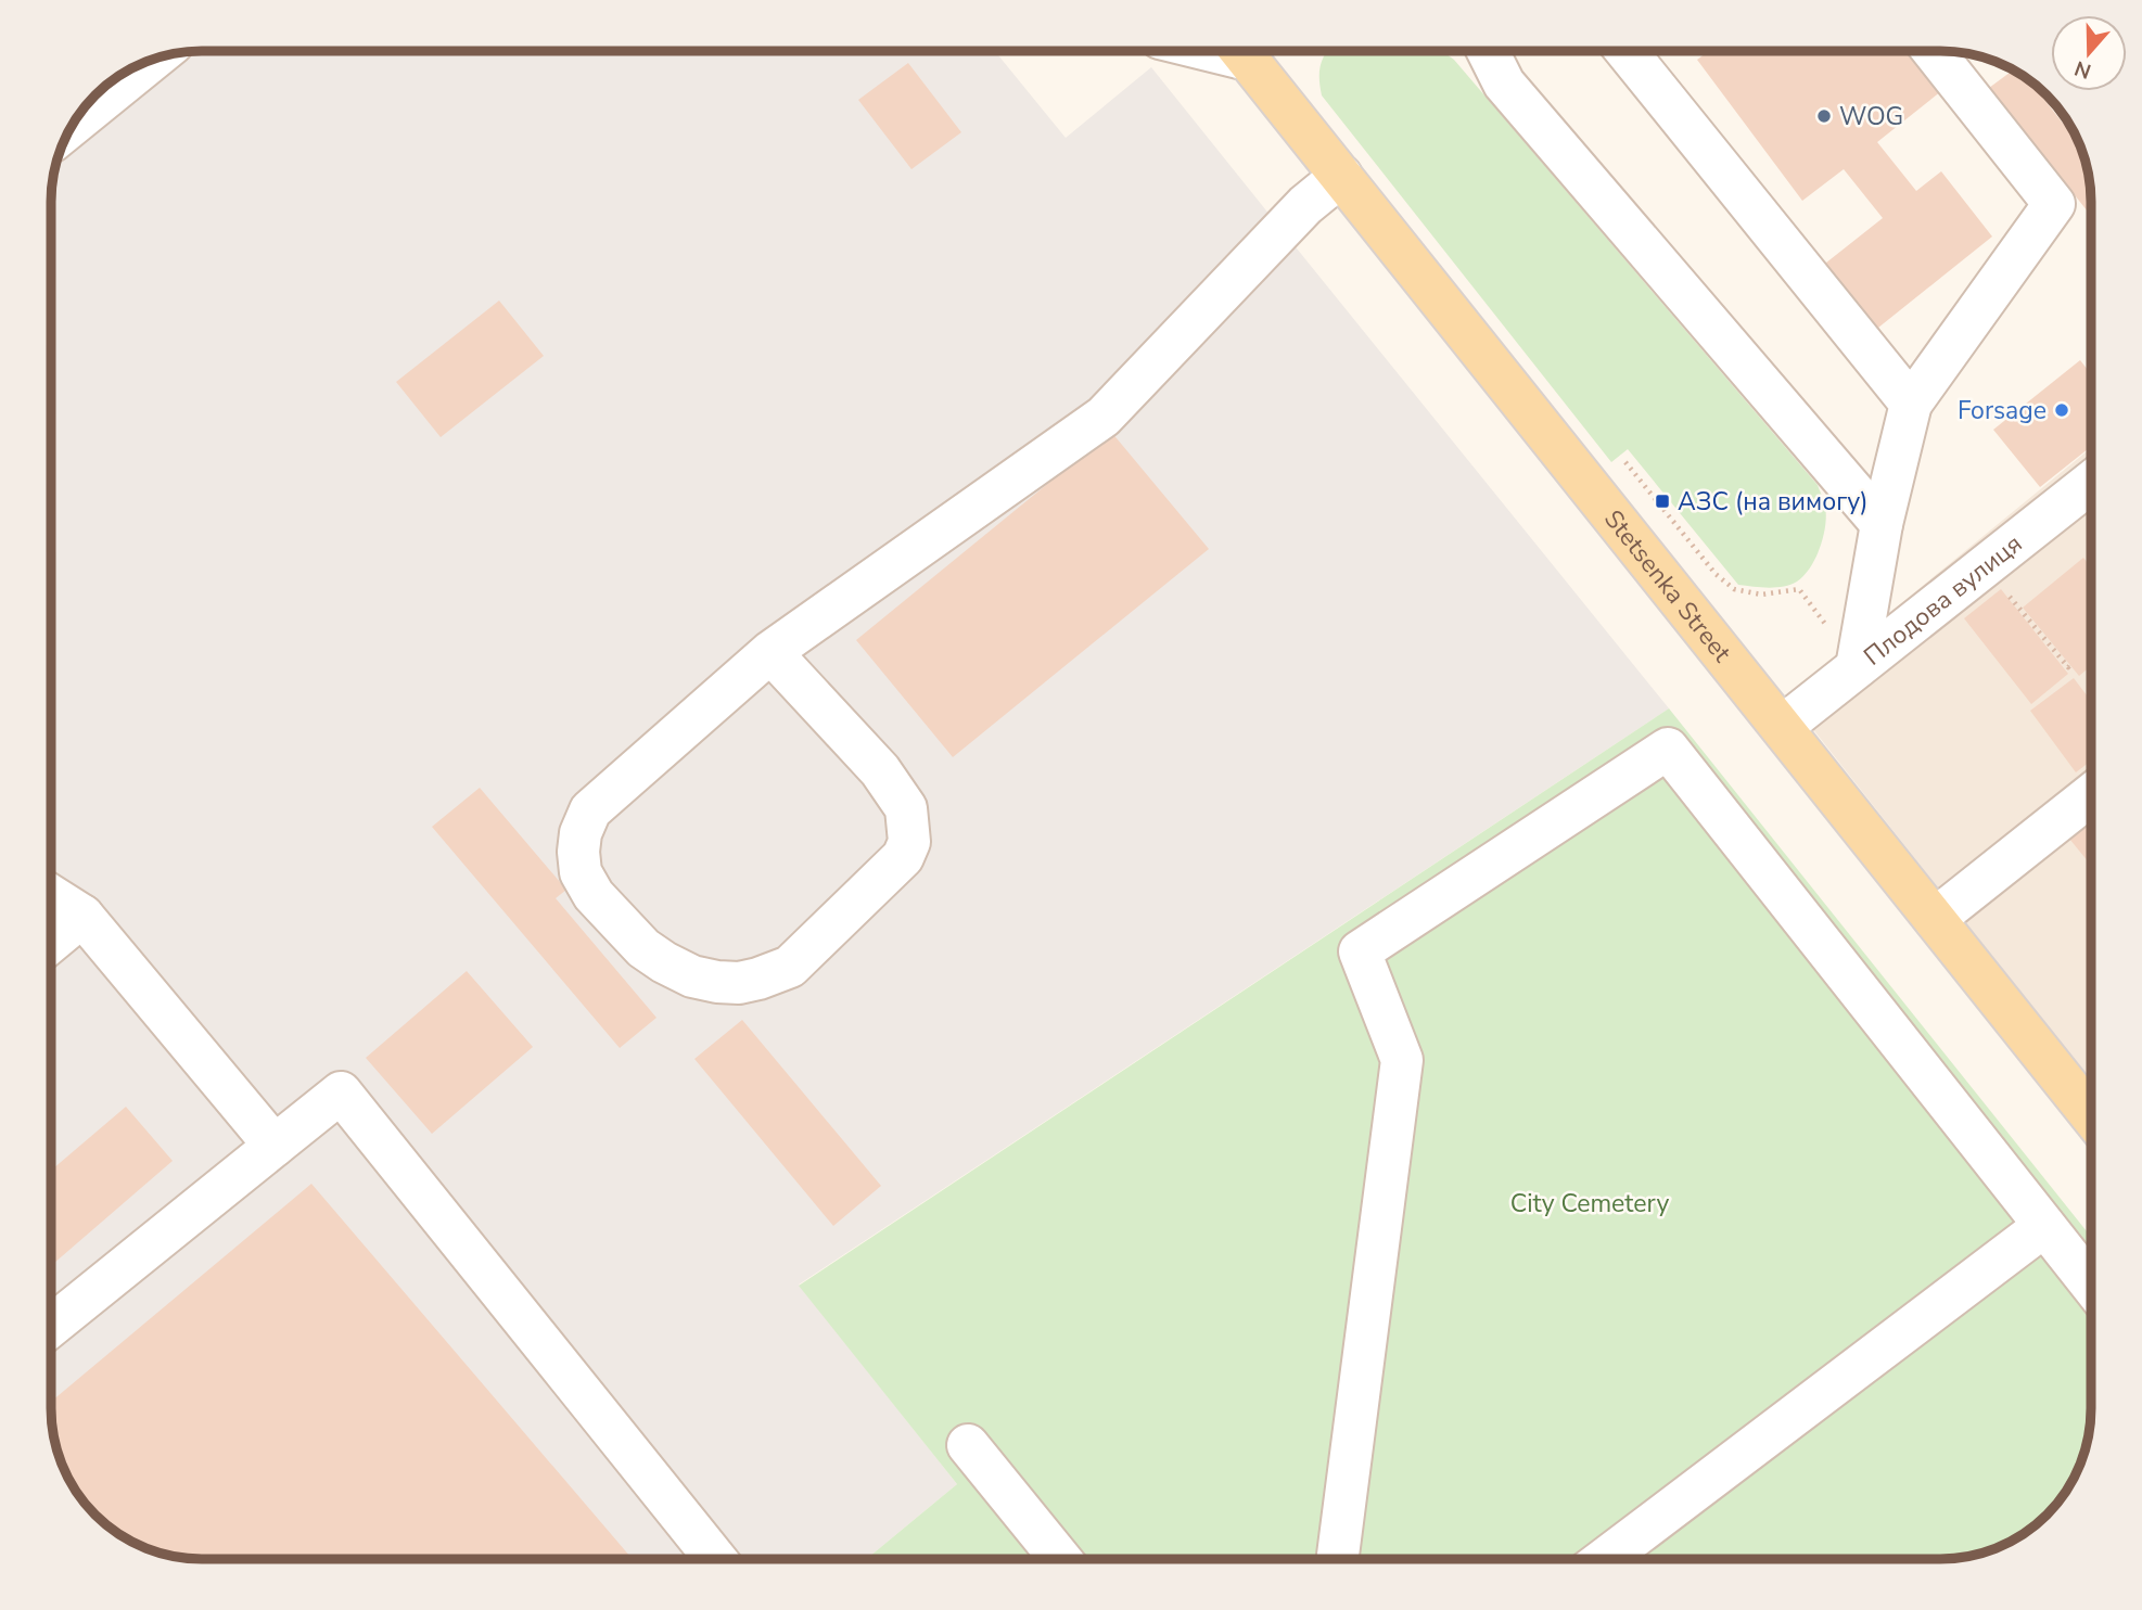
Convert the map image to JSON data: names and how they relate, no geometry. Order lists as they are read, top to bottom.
{
  "streets": {
    "main road": ["Stetsenka Street"],
    "street": ["Плодова вулиця"]
  },
  "crossings": [
    ["Stetsenka Street", "Плодова вулиця"]
  ],
  "parks": ["City Cemetery"],
  "places": {
    "other": ["WOG", "Forsage"],
    "transit": ["АЗС (на вимогу)"]
  },
  "north": "bottom"
}
